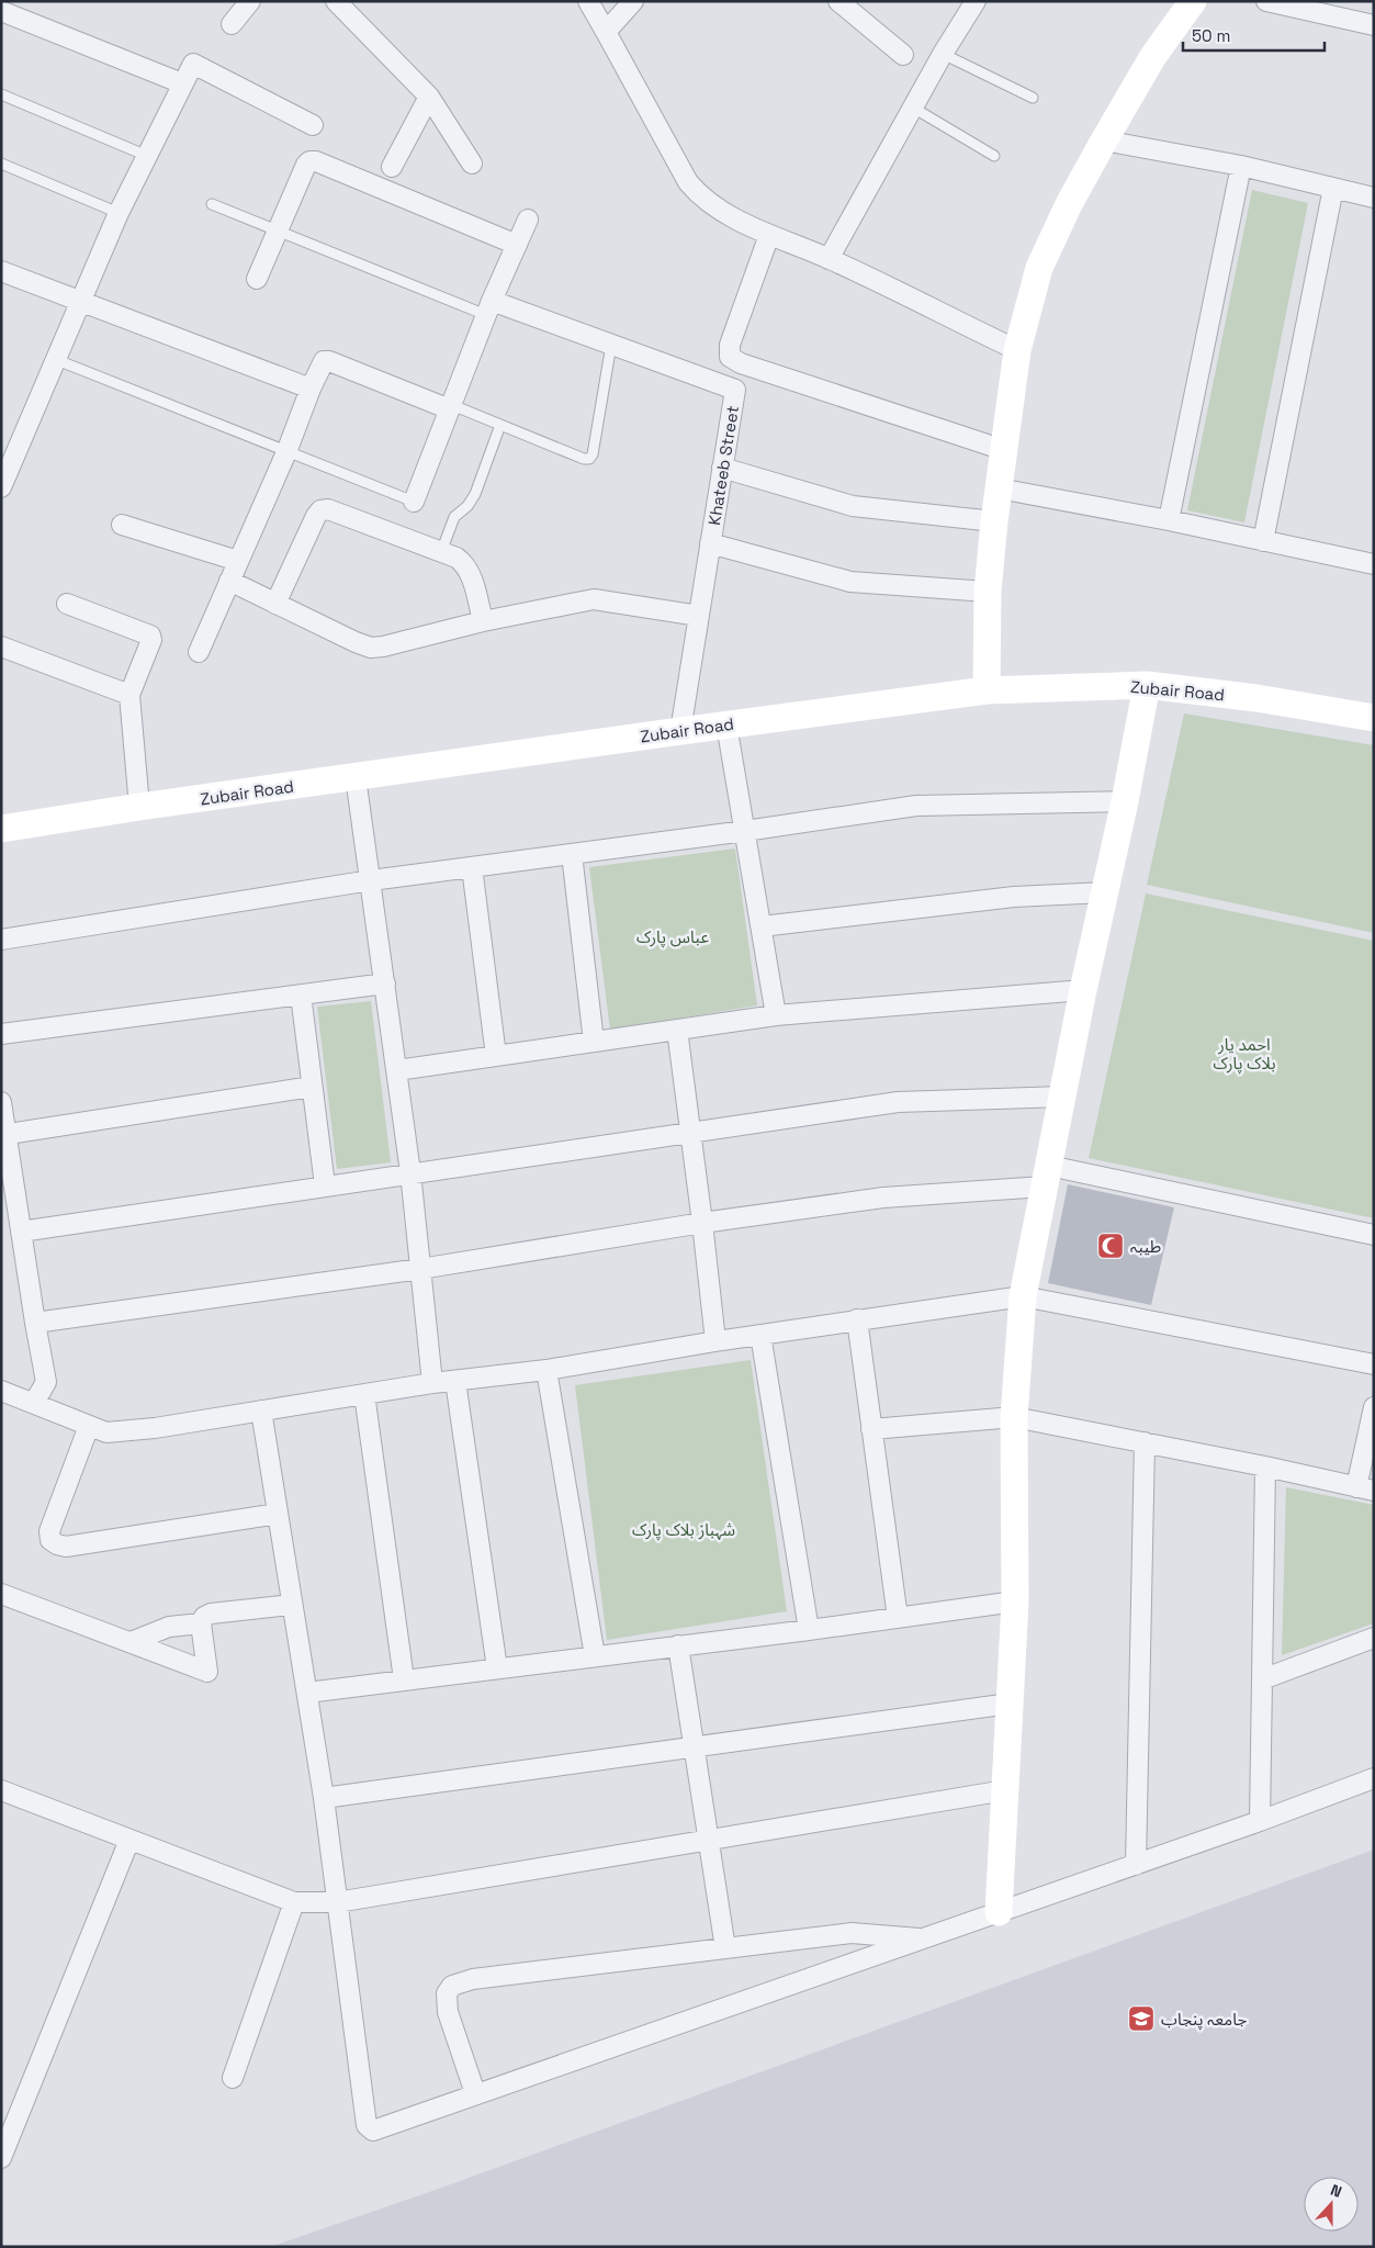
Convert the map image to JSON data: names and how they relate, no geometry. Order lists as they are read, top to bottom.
{
  "streets": {
    "street": ["Khateeb Street", "Zubair Road"]
  },
  "crossings": [
    ["Khateeb Street", "Zubair Road"]
  ],
  "parks": ["عباس پارک", "احمد یار بلاک پارک", "شہباز بلاک پارک"],
  "places": {
    "mosque": ["طیبہ"],
    "school or university": ["جامعہ پنجاب"]
  },
  "scale_bar": "50 m",
  "north": "top"
}
